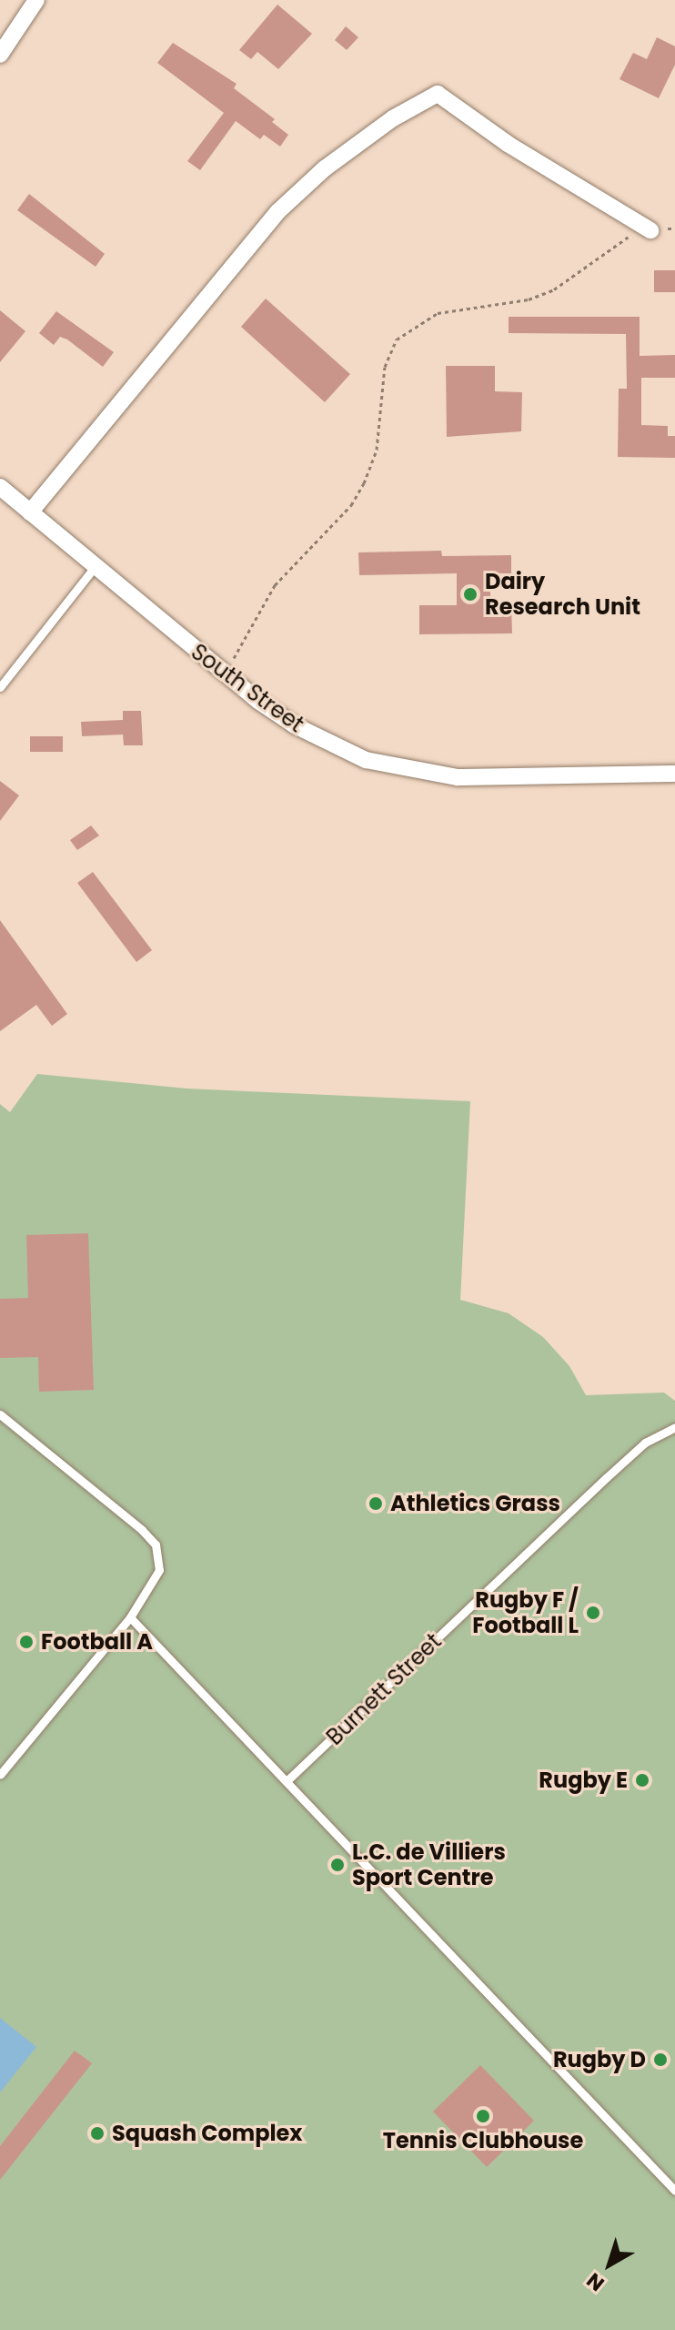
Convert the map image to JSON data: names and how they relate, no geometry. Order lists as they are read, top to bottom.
{
  "streets": {
    "street": ["South Street"],
    "lane": ["Burnett Street"]
  },
  "places": [
    "Dairy Research Unit",
    "Athletics Grass",
    "Rugby F / Football L",
    "Football A",
    "Rugby E",
    "L.C. de Villiers Sport Centre",
    "Rugby D",
    "Tennis Clubhouse",
    "Squash Complex"
  ],
  "north": "bottom left"
}
